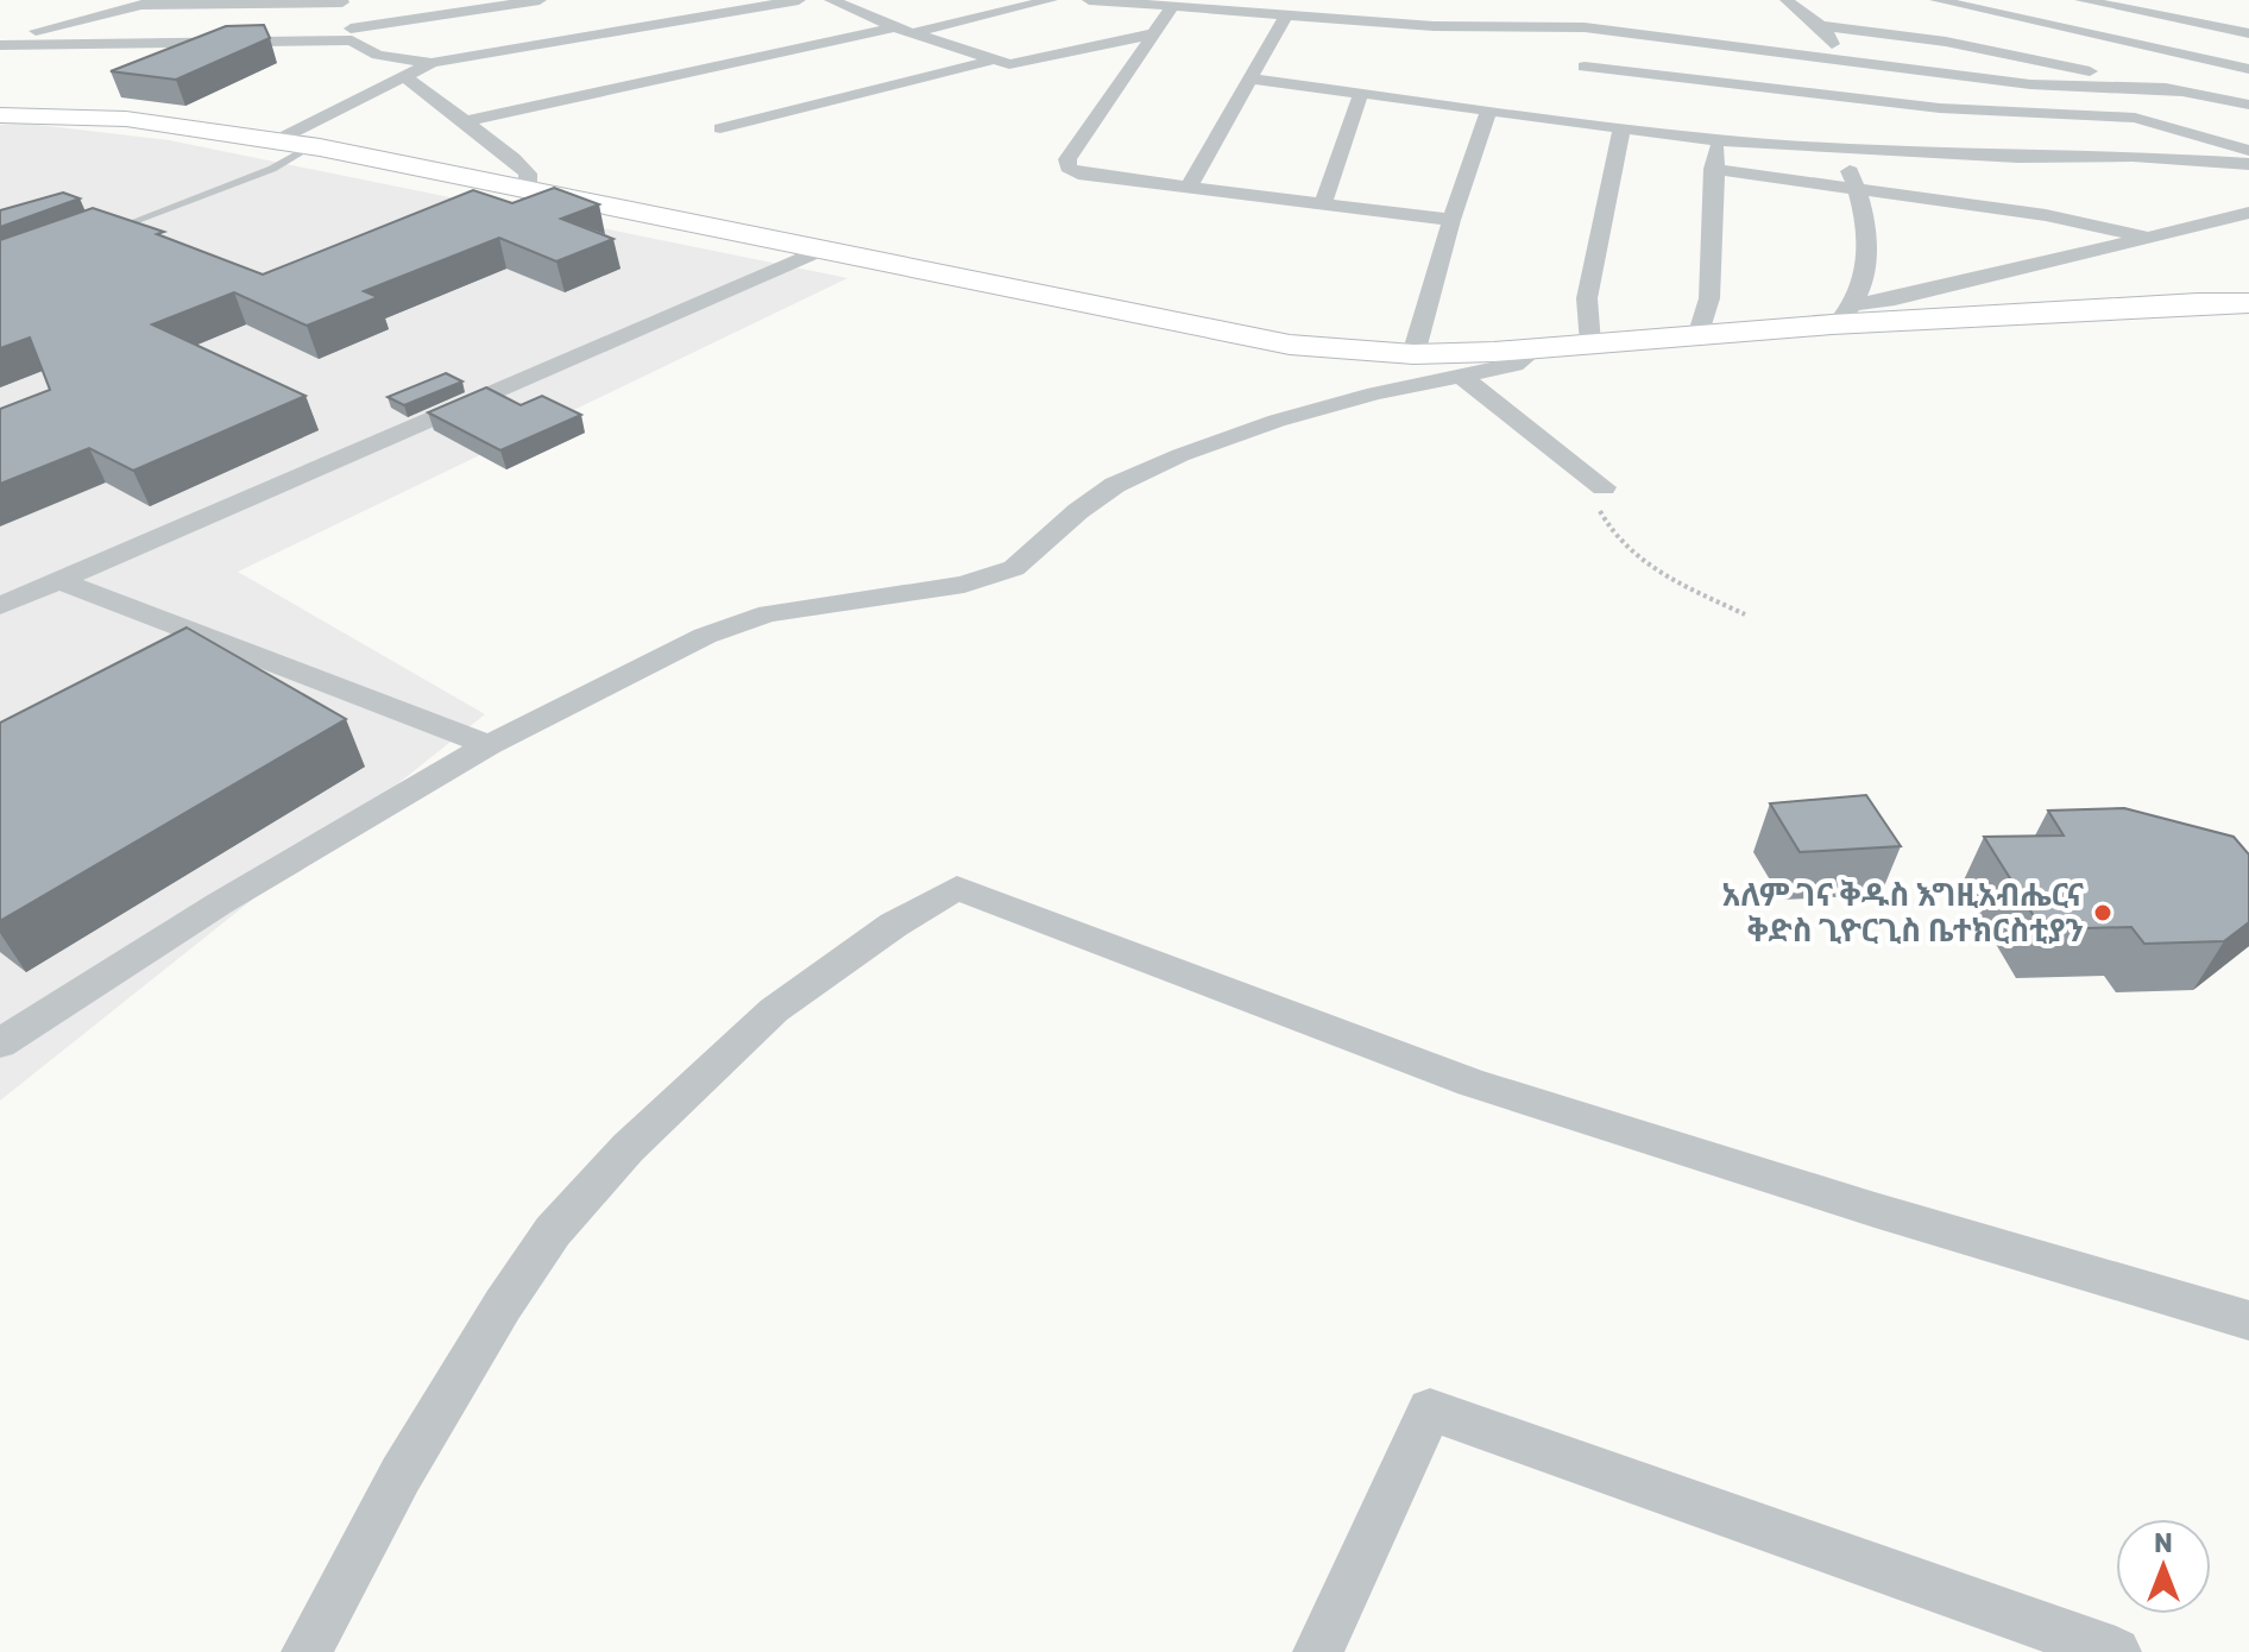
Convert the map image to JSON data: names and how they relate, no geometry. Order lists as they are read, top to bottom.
{
  "places": ["አለም ገና ቅዱስ እግዚአብሔርና ቅድስ ጊዮርጊስ ቤተክርስቲያን"],
  "north": "top"
}
